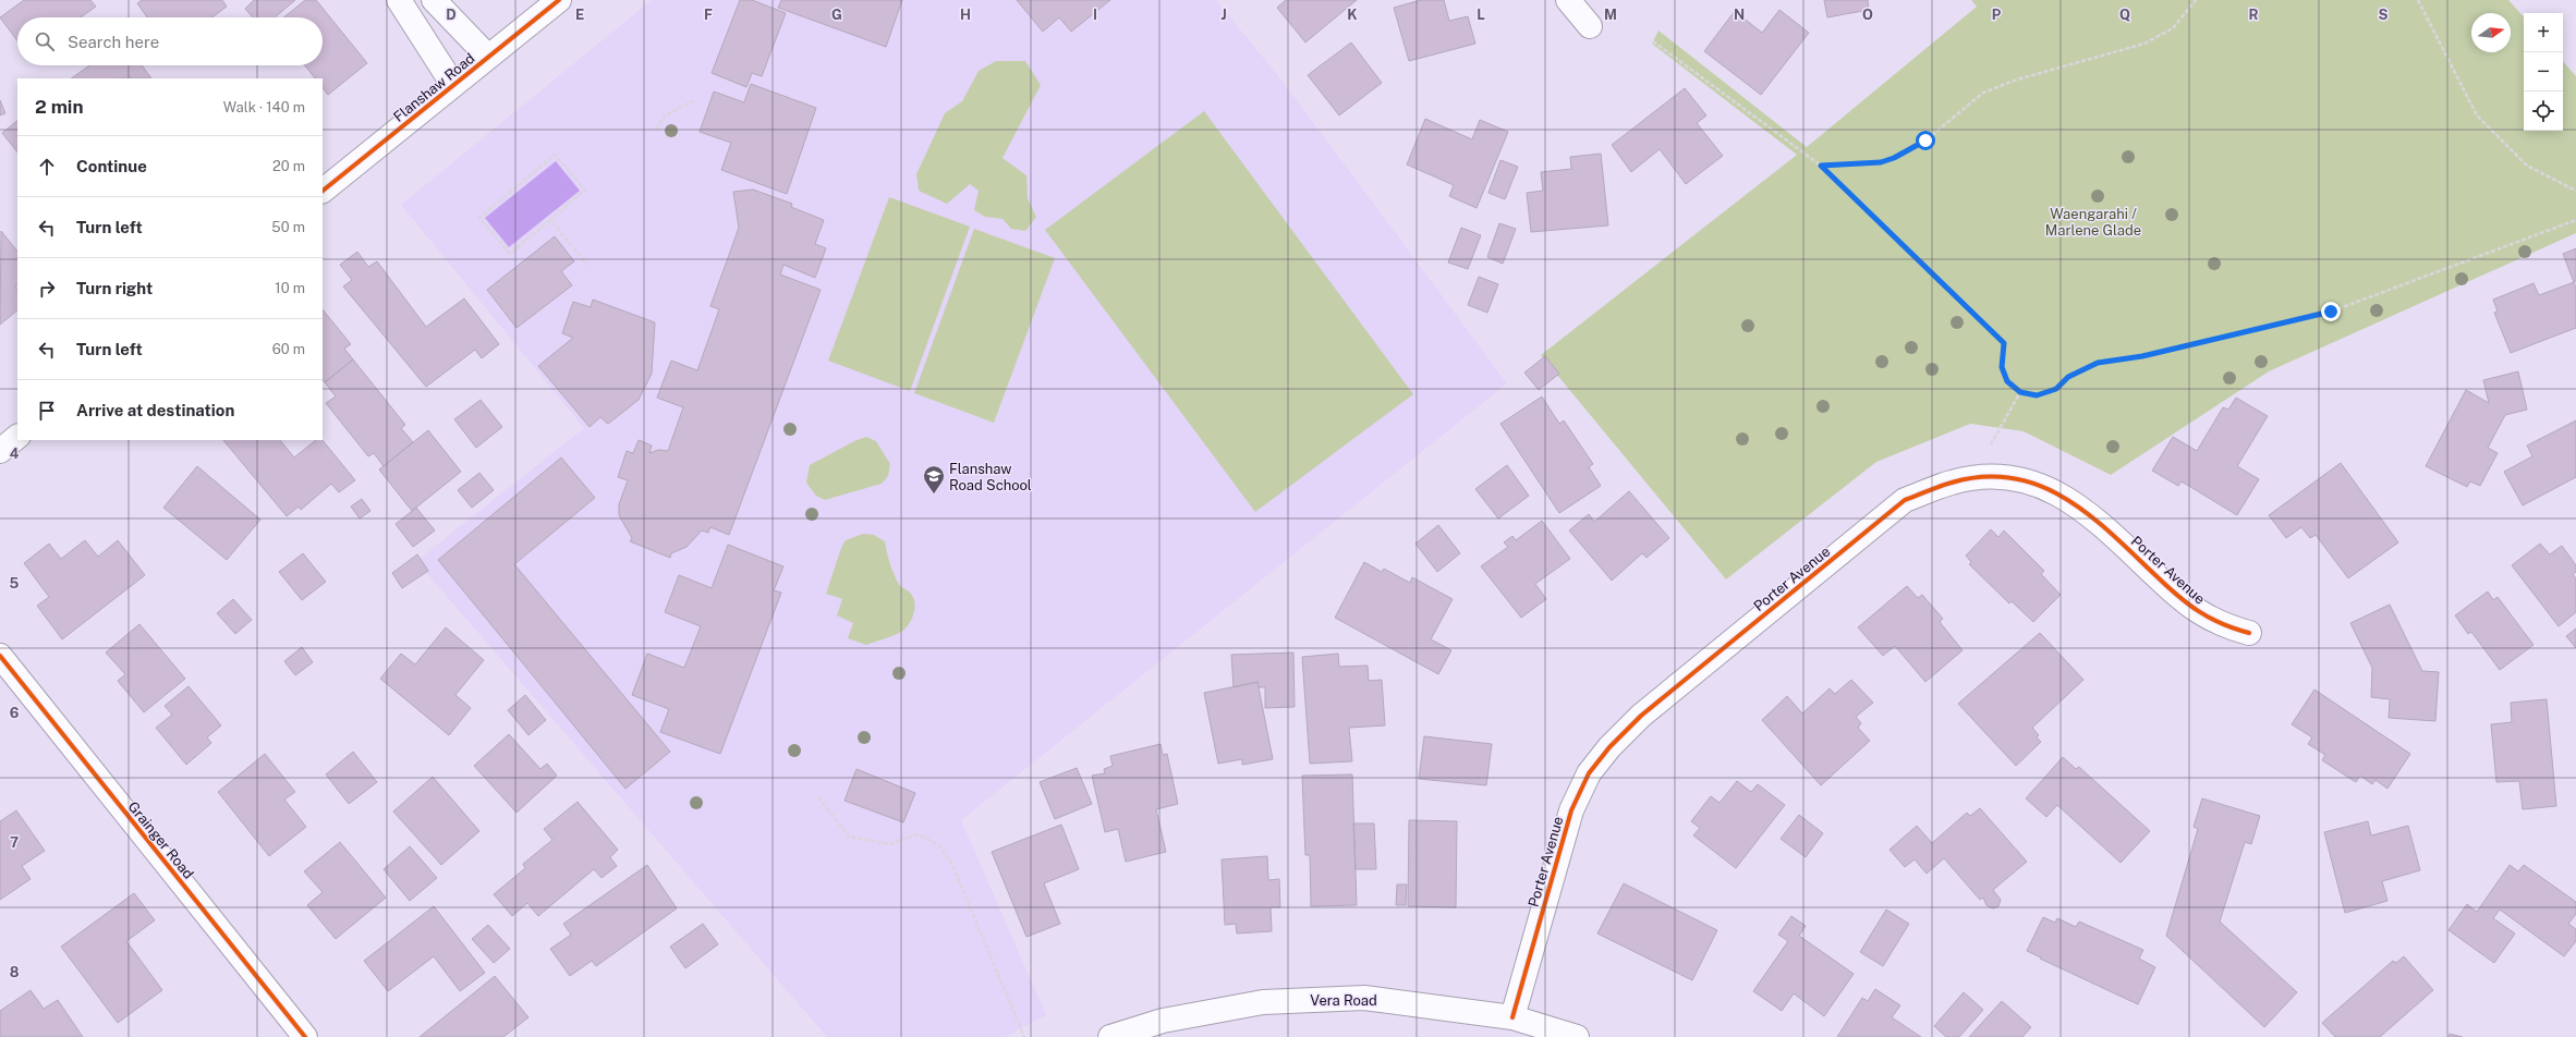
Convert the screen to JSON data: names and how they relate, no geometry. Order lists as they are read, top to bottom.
{
  "streets": {
    "street": [
      "Flanshaw Road",
      "Porter Avenue",
      "Grainger Road",
      "Vera Road"
    ]
  },
  "crossings": [
    ["Porter Avenue", "Vera Road"]
  ],
  "parks": ["Waengarahi / Marlene Glade"],
  "places": {
    "school or university": ["Flanshaw Road School"]
  },
  "north": "right",
  "page": {
    "map_buttons": ["+", "−"],
    "search": "Search here",
    "heading": ["2 min", "Walk · 140 m"],
    "list": [
      ["Continue", "20 m"],
      ["Turn left", "50 m"],
      ["Turn right", "10 m"],
      ["Turn left", "60 m"],
      "Arrive at destination"
    ]
  },
  "grid": {
    "columns": [
      "D",
      "E",
      "F",
      "G",
      "H",
      "I",
      "J",
      "K",
      "L",
      "M",
      "N",
      "O",
      "P",
      "Q",
      "R",
      "S"
    ],
    "rows": [
      "4",
      "5",
      "6",
      "7",
      "8"
    ]
  }
}
